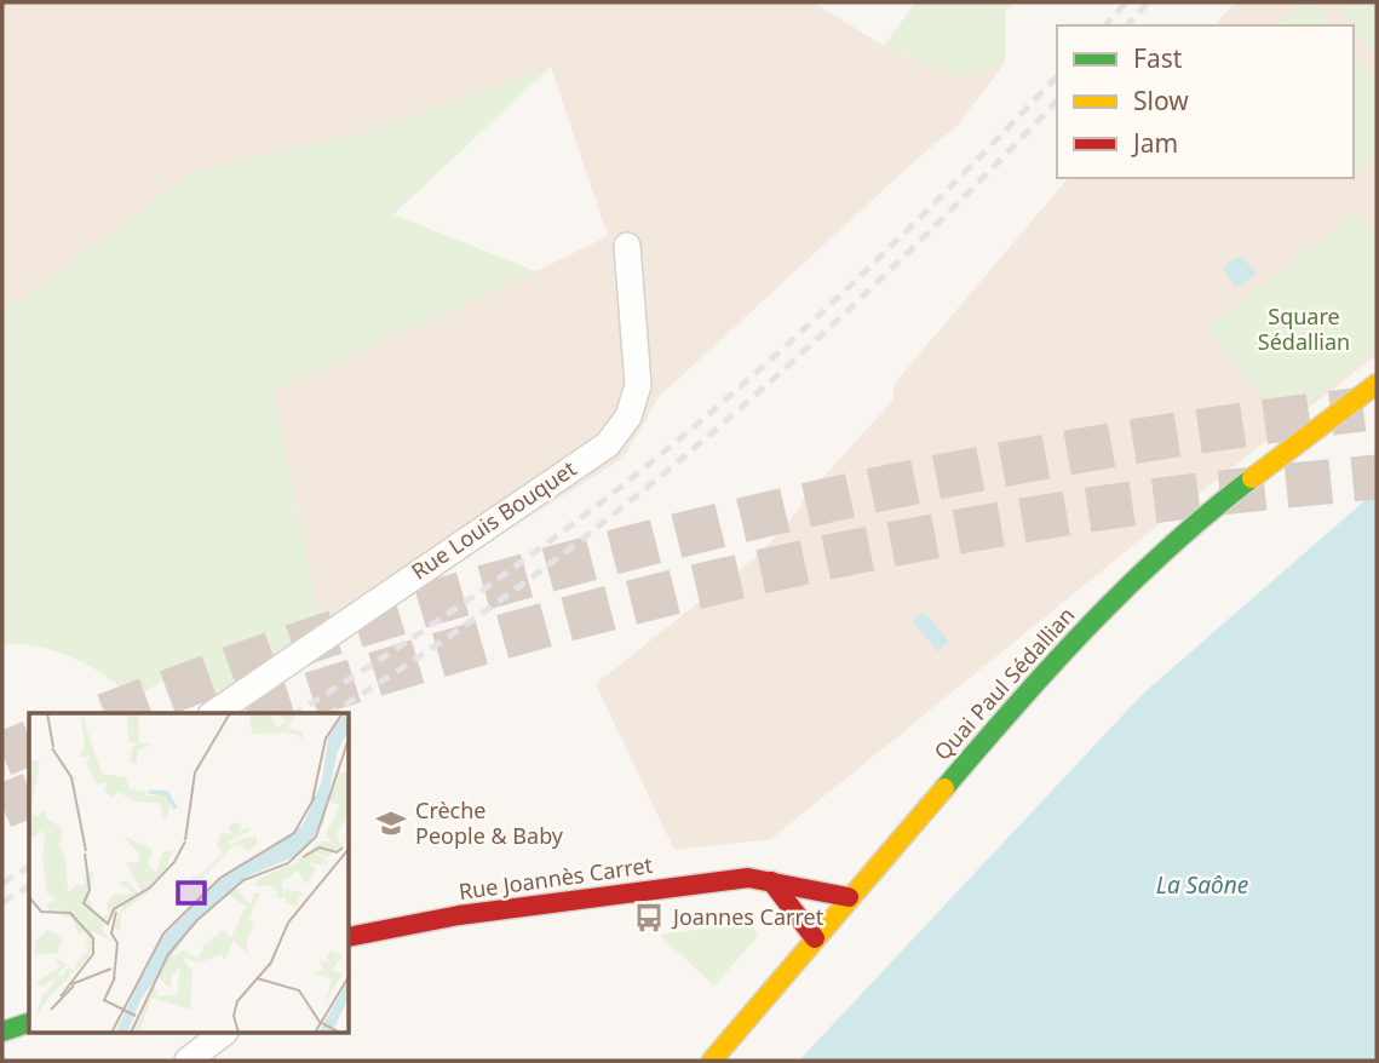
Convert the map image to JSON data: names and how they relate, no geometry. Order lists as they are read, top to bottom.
{
  "streets": {
    "main road": ["Quai Paul Sédallian", "Rue Joannès Carret"],
    "street": ["Rue Louis Bouquet"]
  },
  "crossings": [
    ["Quai Paul Sédallian", "Rue Joannès Carret"]
  ],
  "water": ["La Saône"],
  "parks": ["Square Sédallian"],
  "places": {
    "school or university": ["Crèche People & Baby"],
    "bus stop": ["Joannes Carret"]
  },
  "legend": ["Fast", "Slow", "Jam"]
}
